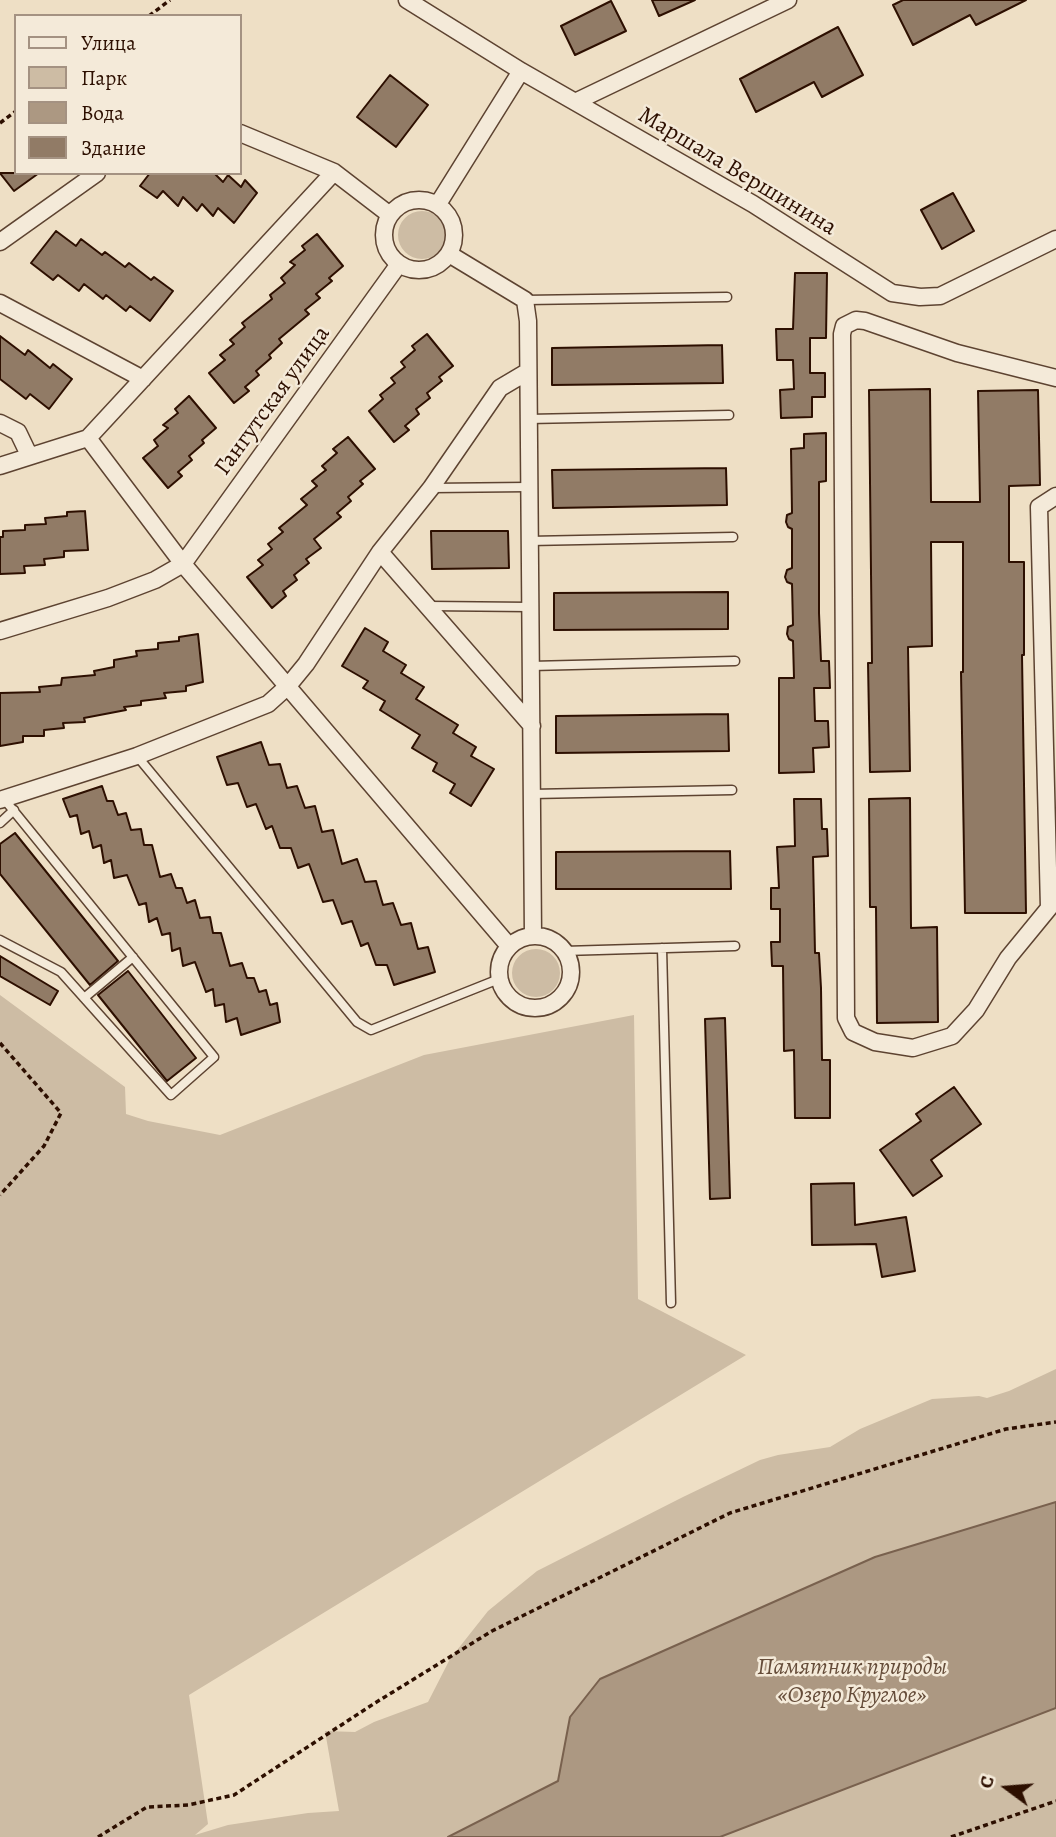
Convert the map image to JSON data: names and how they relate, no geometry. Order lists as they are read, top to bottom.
{
  "streets": {
    "street": ["Маршала Вершинина", "Гангутская улица"]
  },
  "parks": ["Памятник природы «Озеро Круглое»"],
  "legend": [
    "Улица",
    "Парк",
    "Вода",
    "Здание"
  ],
  "north": "left"
}
